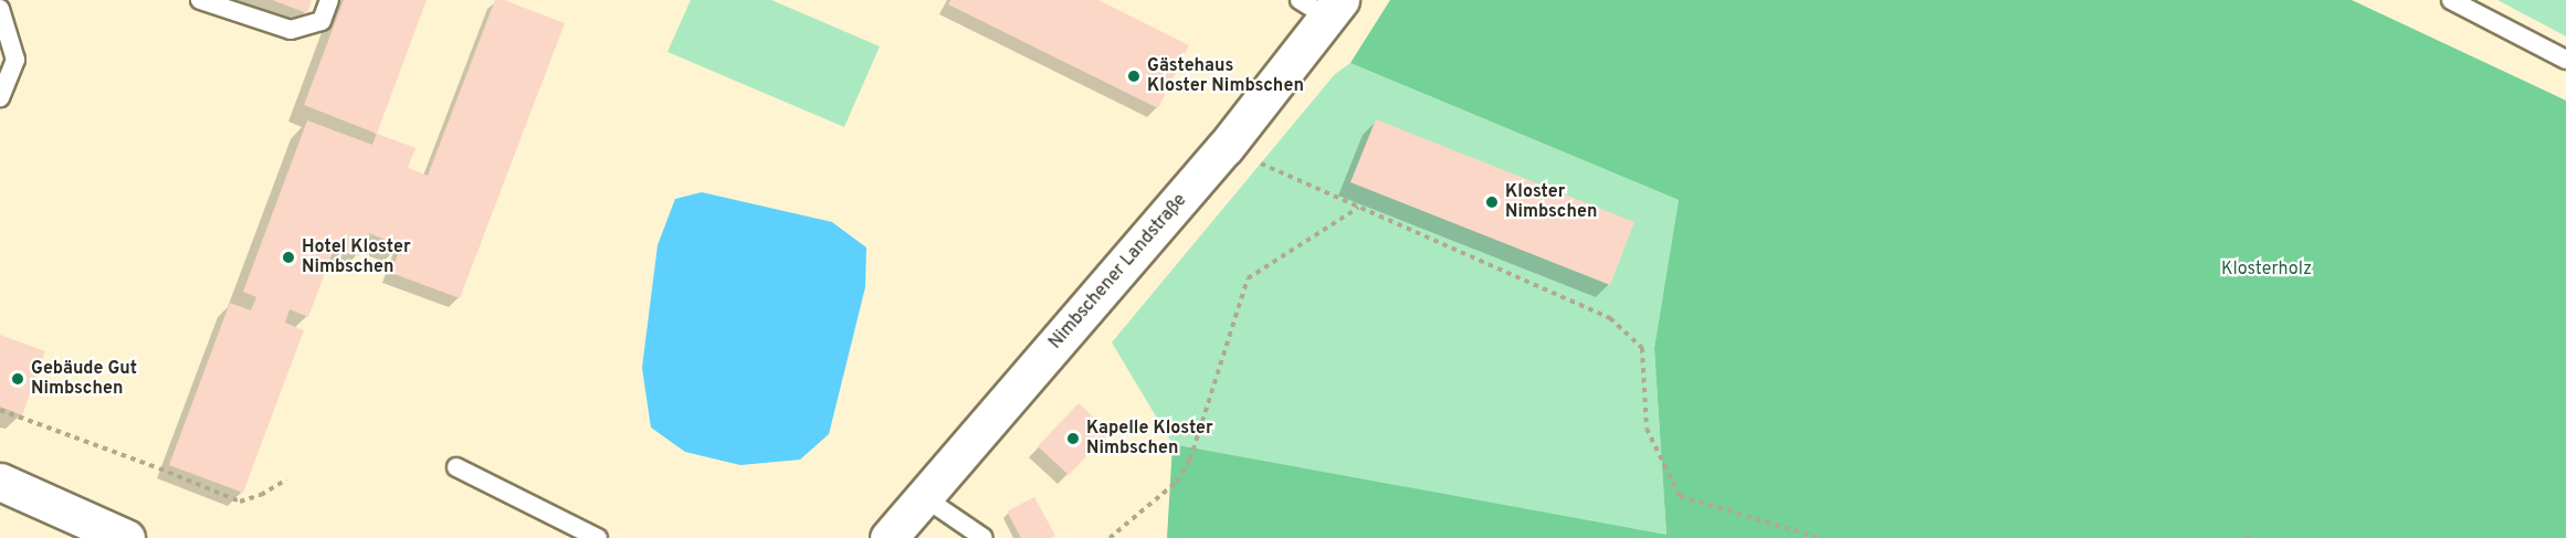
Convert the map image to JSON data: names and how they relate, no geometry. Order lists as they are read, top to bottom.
{
  "streets": {
    "street": ["Nimbschener Landstraße"]
  },
  "parks": ["Klosterholz"],
  "places": [
    "Gästehaus Kloster Nimbschen",
    "Kloster Nimbschen",
    "Hotel Kloster Nimbschen",
    "Gebäude Gut Nimbschen",
    "Kapelle Kloster Nimbschen"
  ]
}
